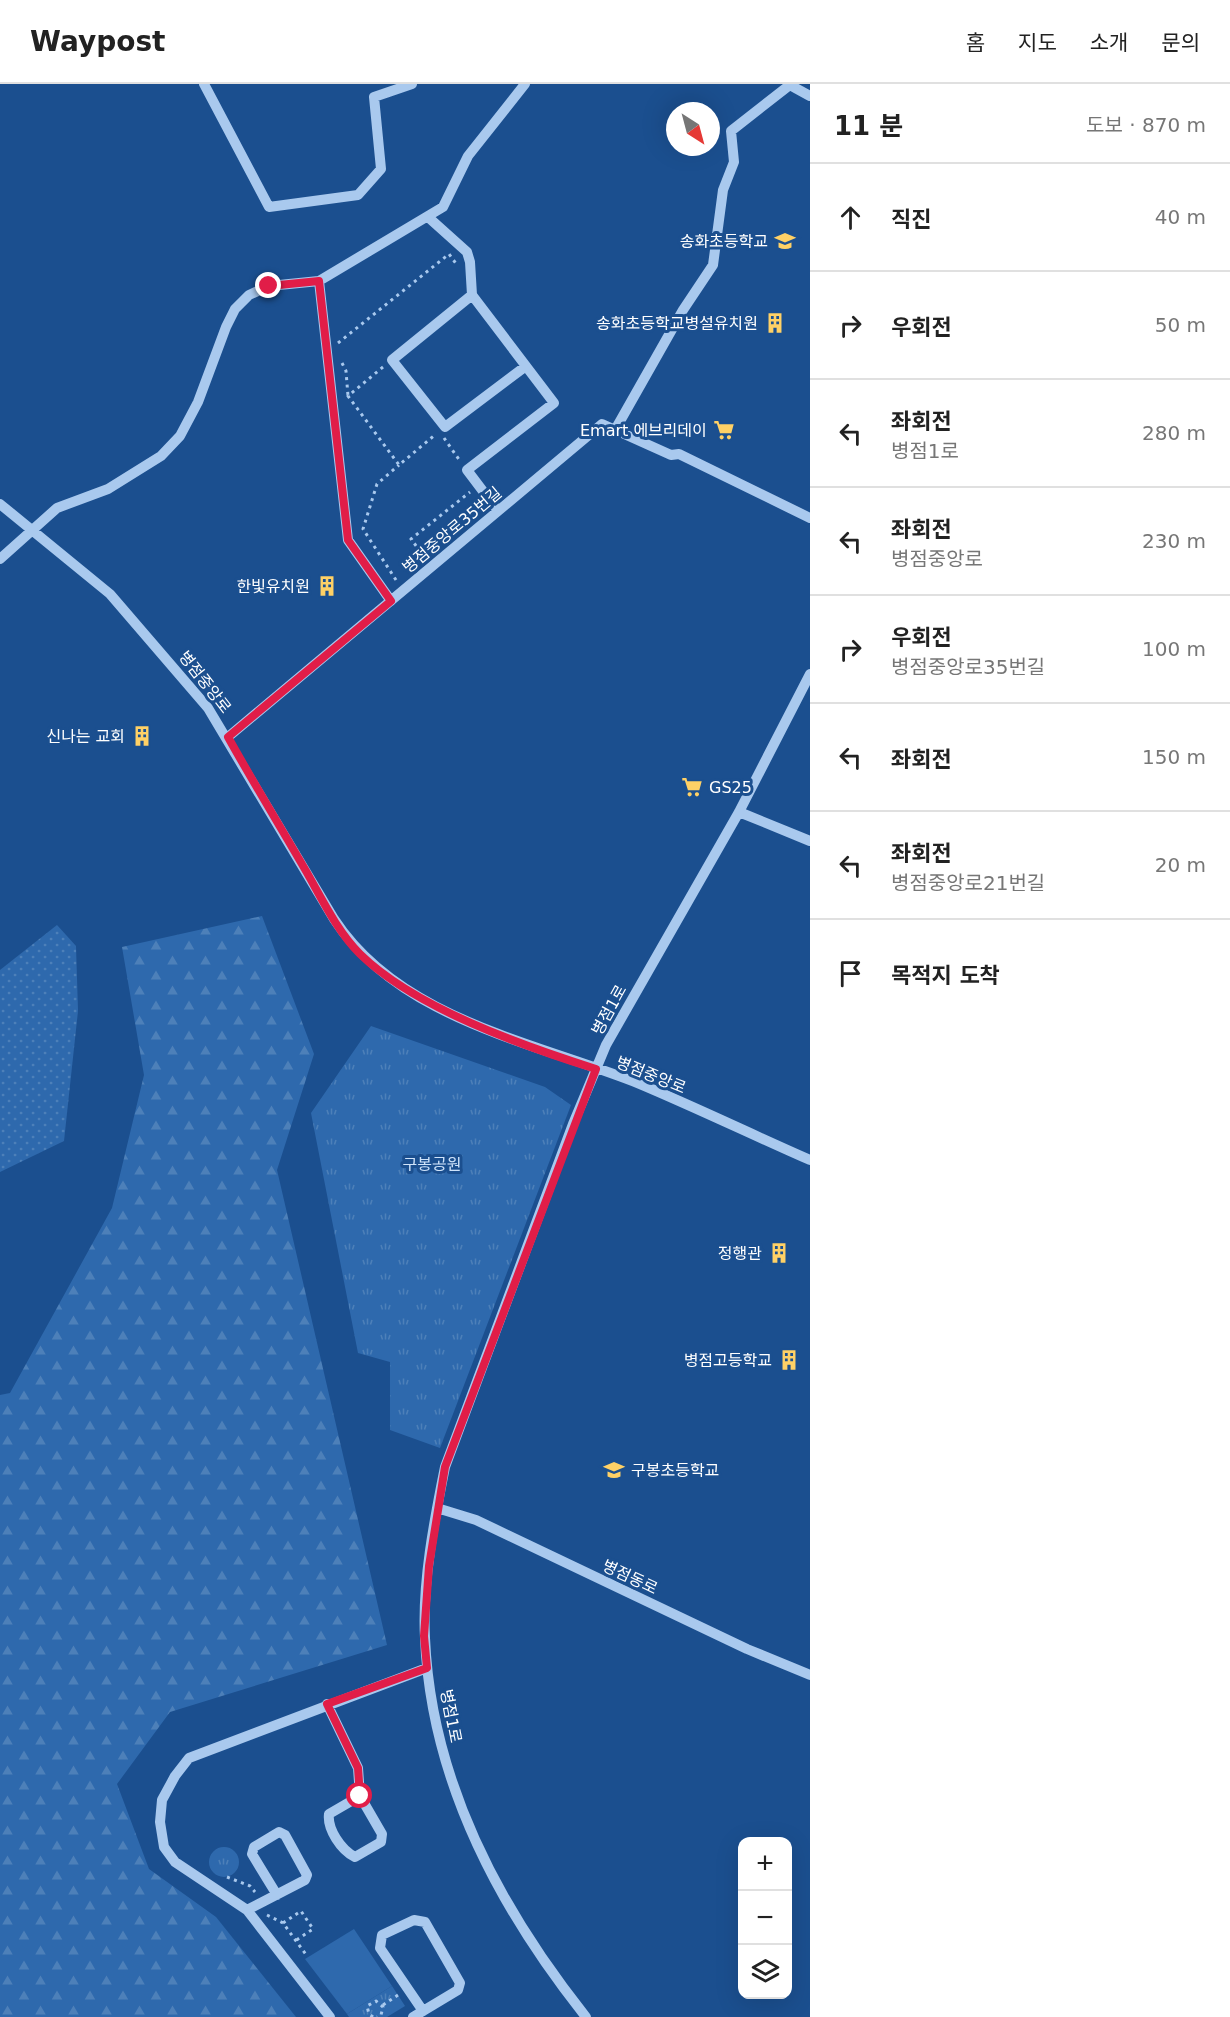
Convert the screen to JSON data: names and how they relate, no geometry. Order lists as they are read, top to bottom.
{
  "streets": {
    "street": [
      "병점중앙로35번길",
      "병점중앙로",
      "병점1로",
      "병점동로"
    ]
  },
  "crossings": [
    ["병점중앙로35번길", "병점중앙로"],
    ["병점중앙로", "병점1로"],
    ["병점1로", "병점동로"]
  ],
  "parks": ["구봉공원"],
  "places": {
    "school or university": ["송화초등학교", "구봉초등학교"],
    "building": [
      "송화초등학교병설유치원",
      "한빛유치원",
      "신나는 교회",
      "정행관",
      "병점고등학교"
    ],
    "supermarket": ["Emart 에브리데이", "GS25"]
  },
  "north": "bottom right",
  "page": {
    "header": "Waypost",
    "nav": [
      "홈",
      "지도",
      "소개",
      "문의"
    ],
    "heading": ["11 분", "도보 · 870 m"],
    "list": [
      ["직진", "40 m"],
      ["우회전", "50 m"],
      ["좌회전", "병점1로", "280 m"],
      ["좌회전", "병점중앙로", "230 m"],
      ["우회전", "병점중앙로35번길", "100 m"],
      ["좌회전", "150 m"],
      ["좌회전", "병점중앙로21번길", "20 m"],
      "목적지 도착"
    ],
    "map_buttons": ["+", "−"]
  }
}
